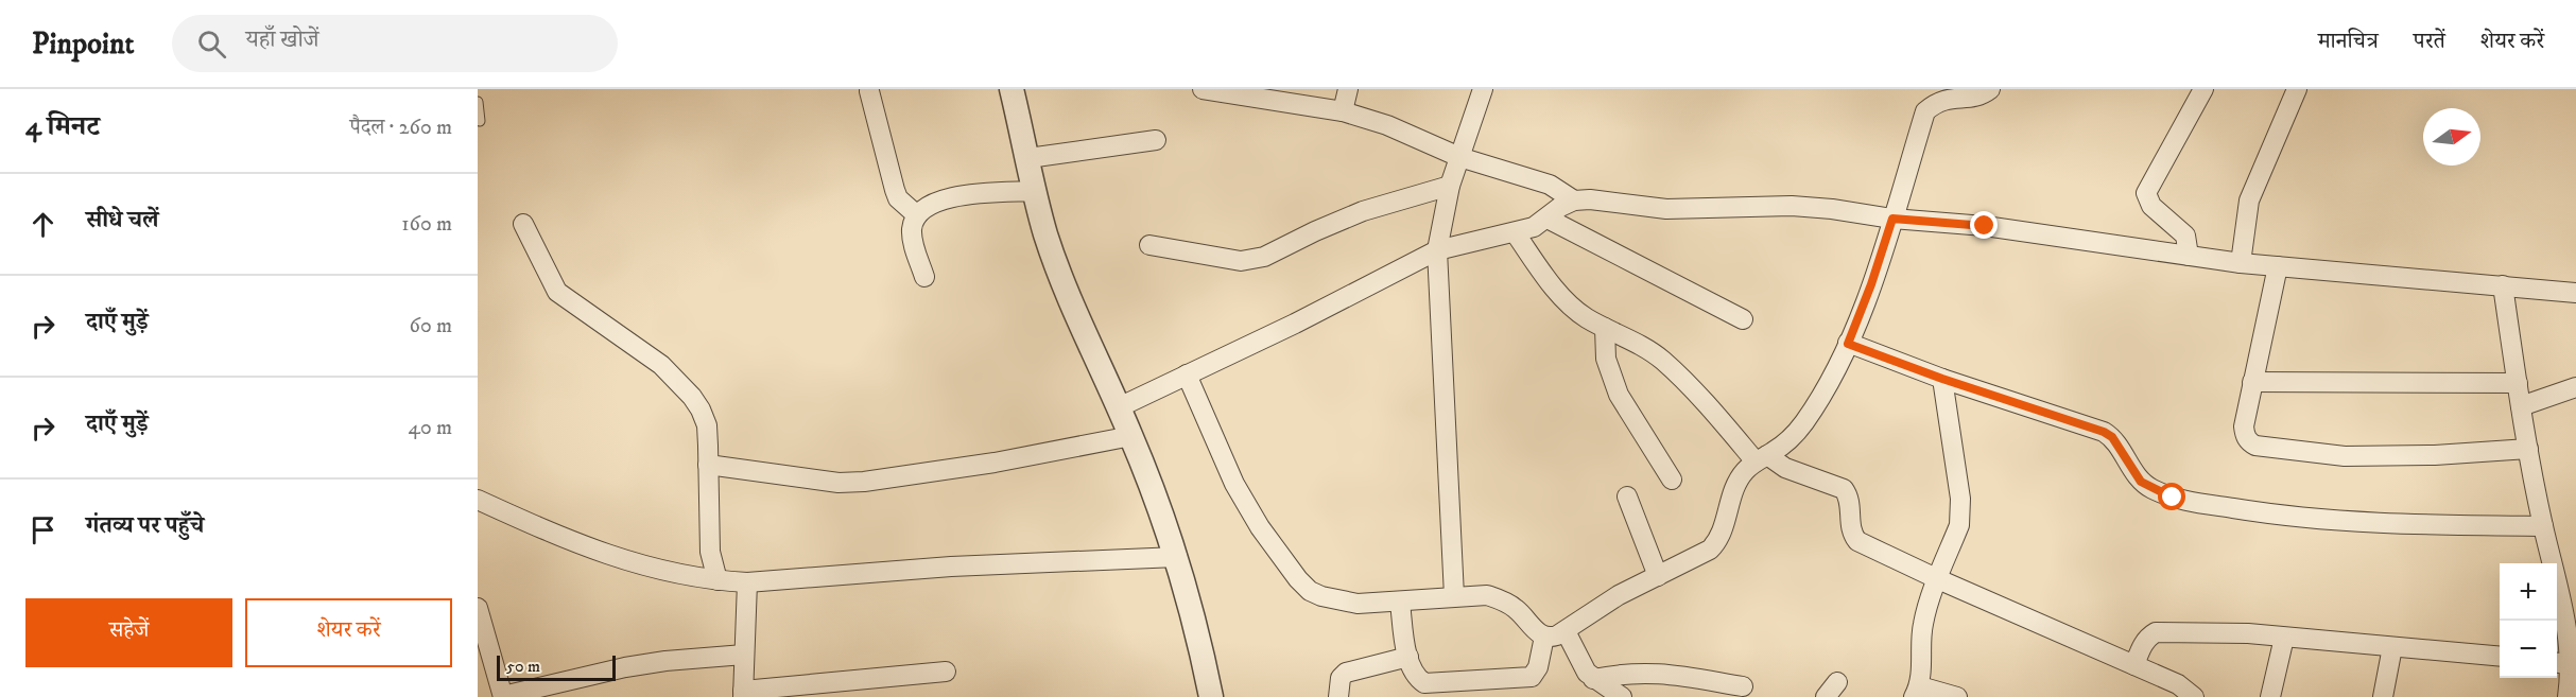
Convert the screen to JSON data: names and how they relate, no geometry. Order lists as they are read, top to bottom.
{
  "scale_bar": "50 m",
  "north": "right",
  "page": {
    "header": "Pinpoint",
    "search": "यहाँ खोजें",
    "nav": ["मानचित्र", "परतें", "शेयर करें"],
    "heading": ["4 मिनट", "पैदल · 260 m"],
    "list": [
      ["सीधे चलें", "160 m"],
      ["दाएँ मुड़ें", "60 m"],
      ["दाएँ मुड़ें", "40 m"],
      "गंतव्य पर पहुँचे"
    ],
    "map_buttons": ["+", "−"],
    "buttons": ["सहेजें", "शेयर करें"],
    "scale": "50 m"
  }
}
